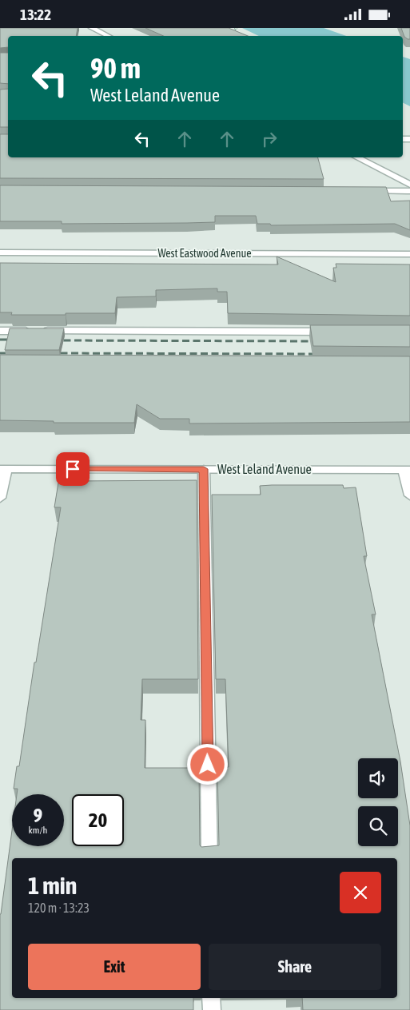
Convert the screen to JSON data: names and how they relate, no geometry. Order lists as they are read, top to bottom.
{
  "streets": {
    "street": ["West Eastwood Avenue", "West Leland Avenue"]
  },
  "page": {
    "status": "13:22",
    "turn": ["90 m", "West Leland Avenue"],
    "speed": "9 km/h",
    "limit": "20",
    "heading": ["1 min", "120 m · 13:23"],
    "buttons": ["Exit", "Share"]
  }
}
